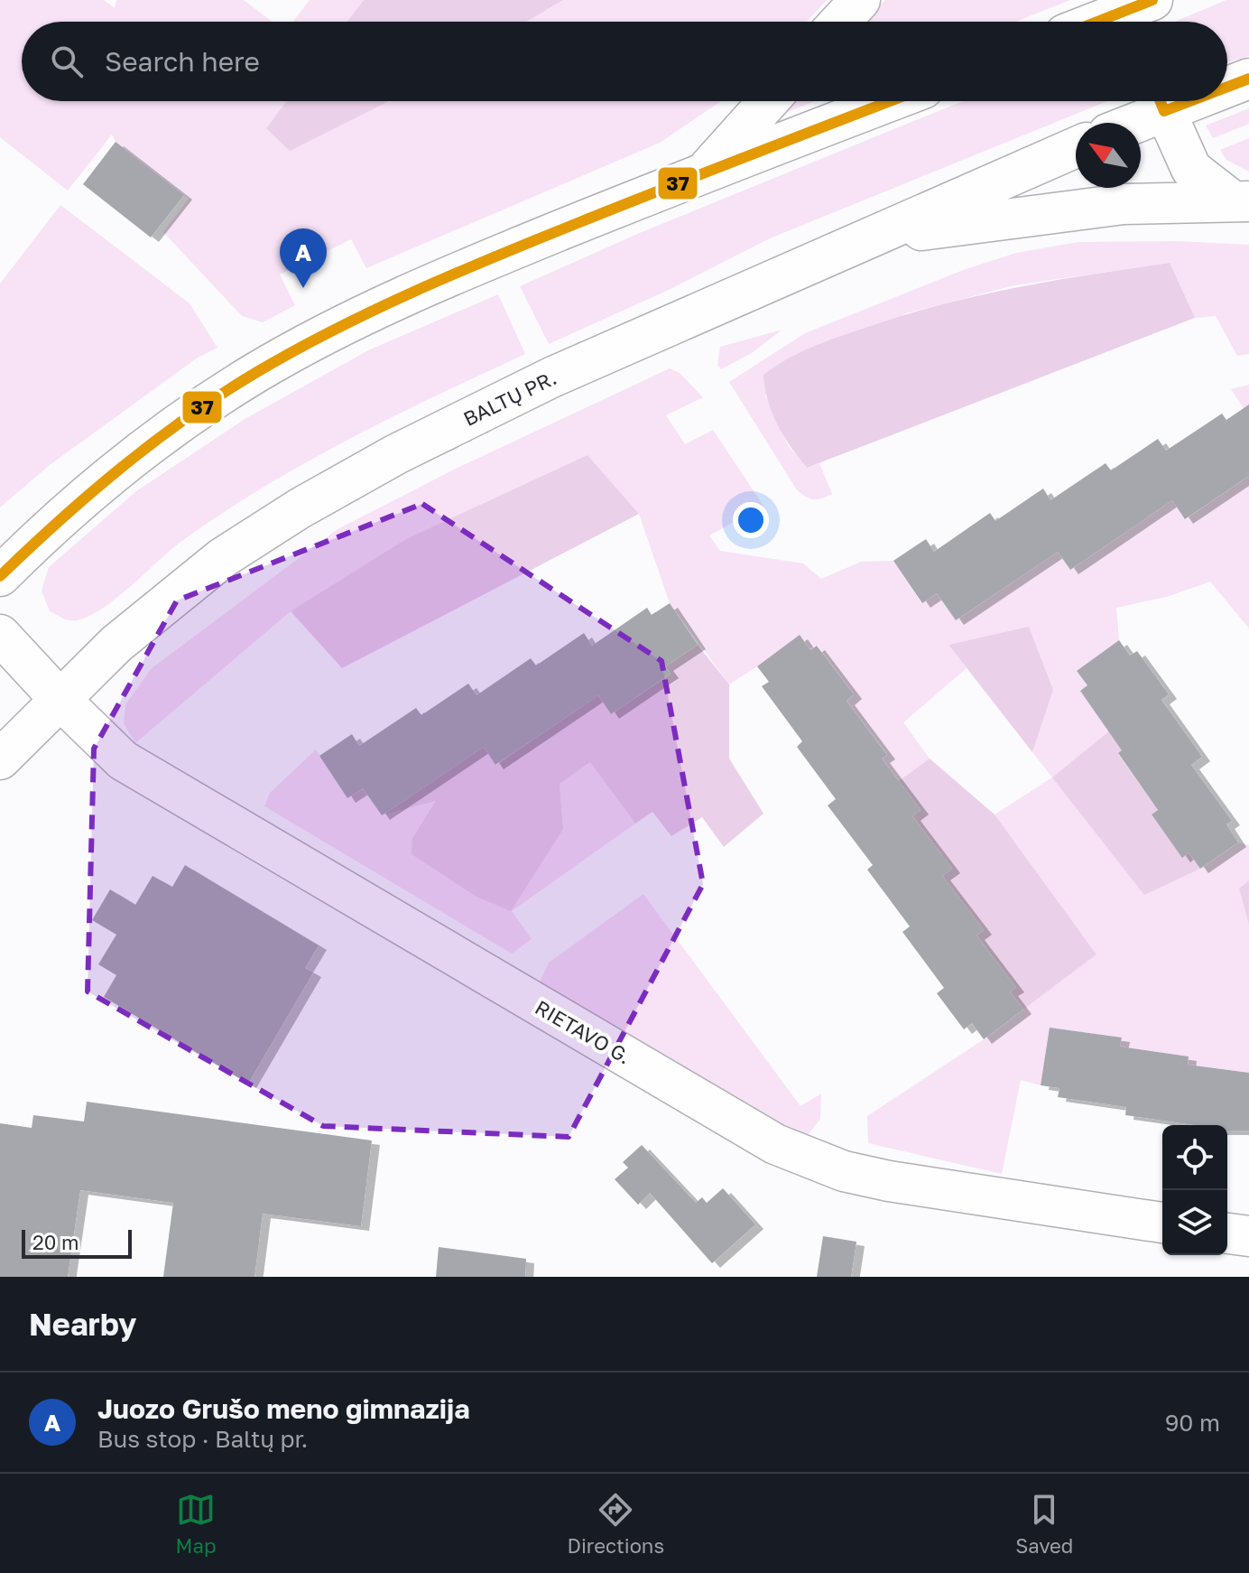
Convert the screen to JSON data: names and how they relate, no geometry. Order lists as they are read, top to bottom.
{
  "streets": {
    "main road": ["BALTŲ PR.", "RIETAVO G."]
  },
  "crossings": [
    ["BALTŲ PR.", "RIETAVO G."]
  ],
  "lines": ["transit line 37"],
  "scale_bar": "20 m",
  "north": "top left",
  "page": {
    "search": "Search here",
    "pins": "A",
    "scale": "20 m",
    "heading": "Nearby",
    "list": [
      {
        "mark": "A",
        "name": "Juozo Grušo meno gimnazija",
        "note": "Bus stop · Baltų pr.",
        "value": "90 m"
      }
    ],
    "nav": ["Map", "Directions", "Saved"]
  }
}
